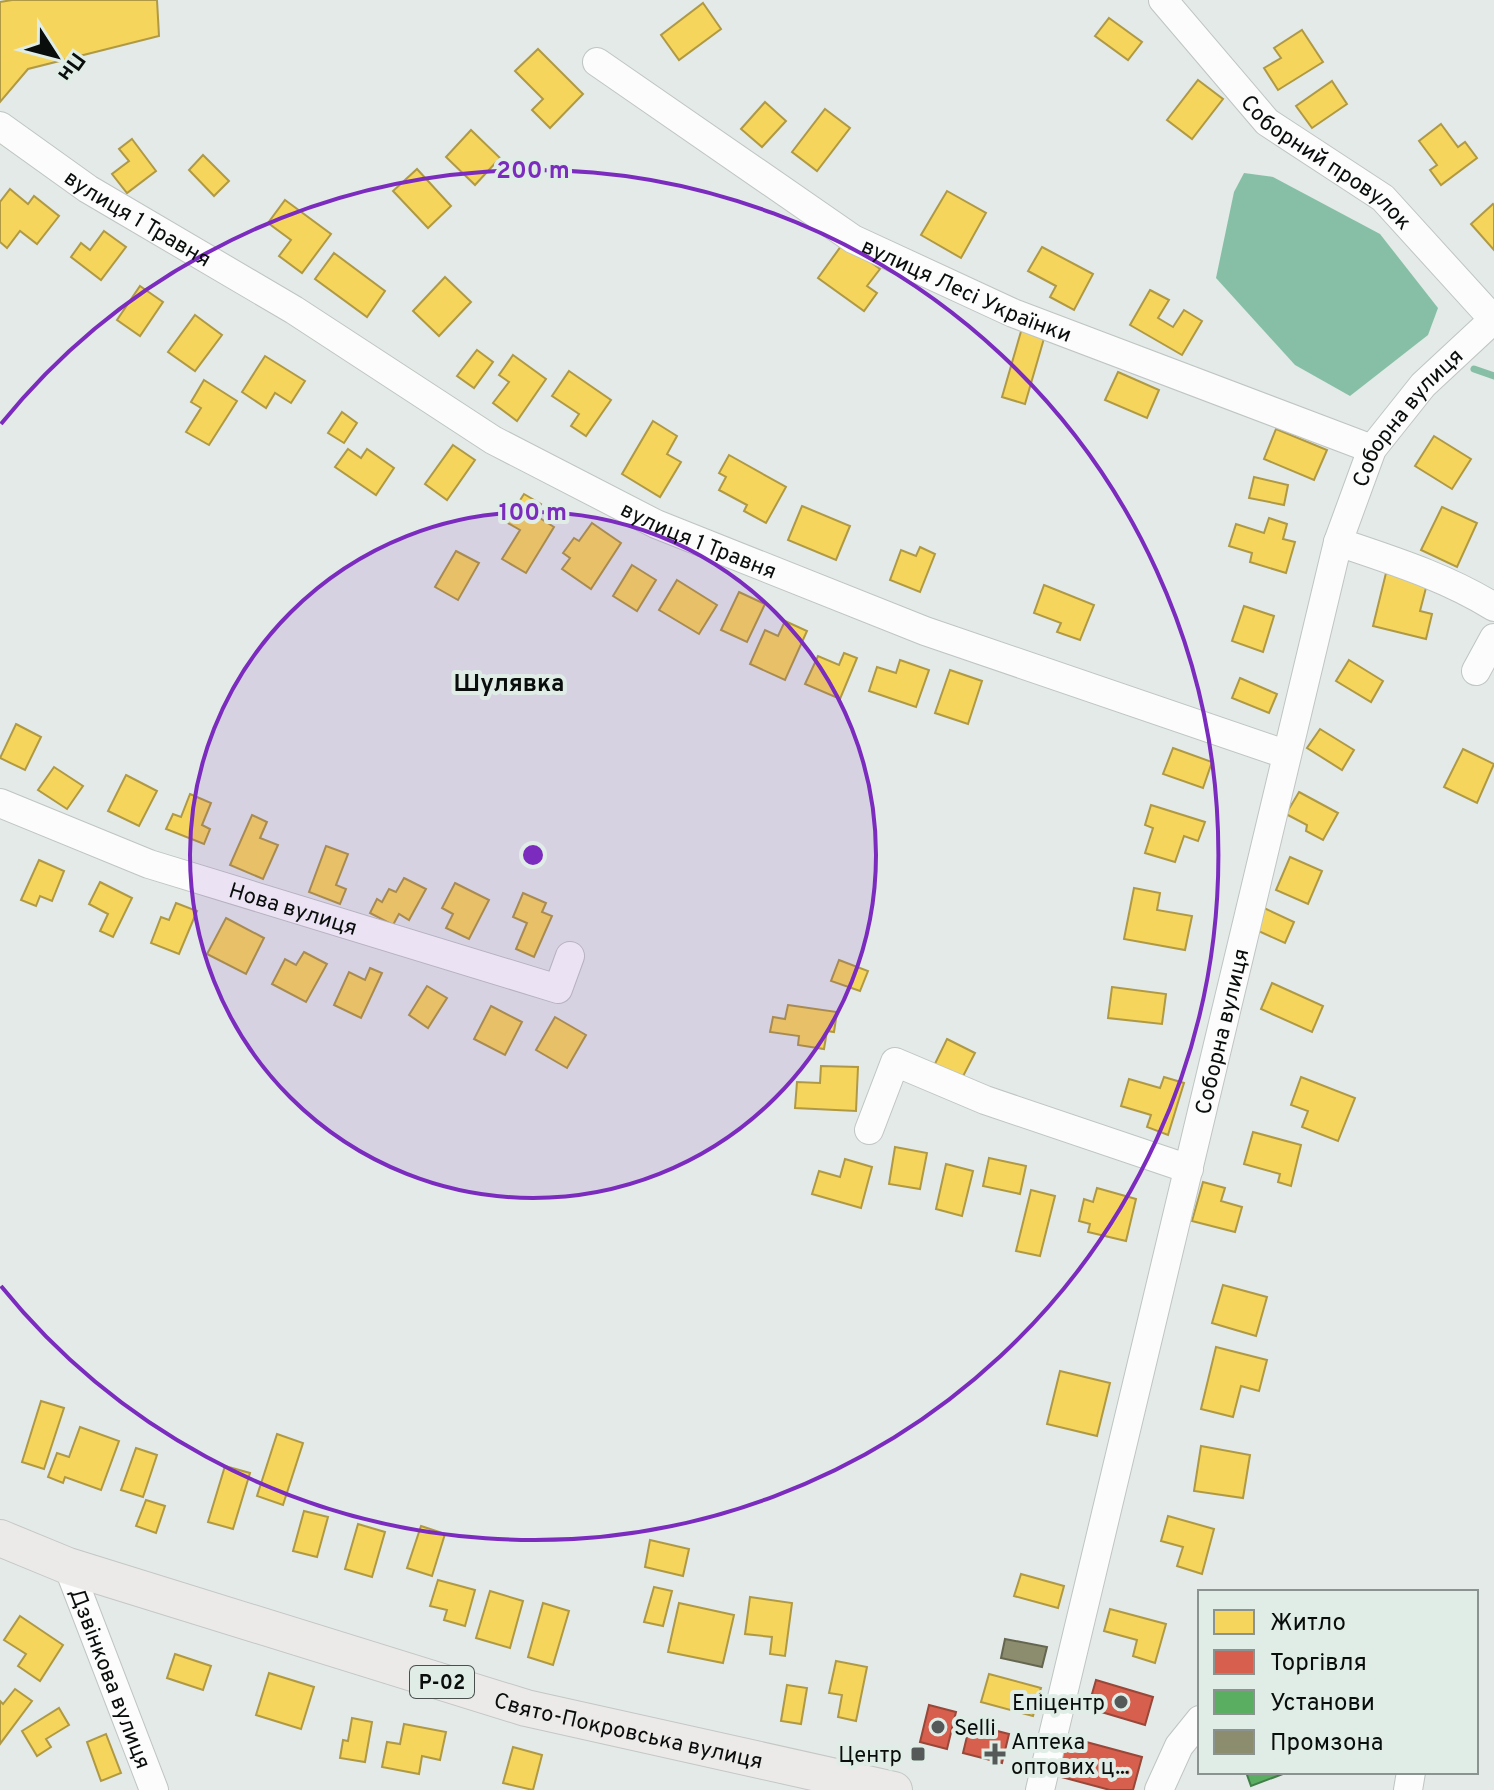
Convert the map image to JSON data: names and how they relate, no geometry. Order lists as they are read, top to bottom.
{
  "streets": {
    "main road": ["Р-02", "Свято-Покровська вулиця"],
    "street": [
      "Соборний провулок",
      "вулиця 1 Травня",
      "вулиця Лесі Українки",
      "Соборна вулиця",
      "Нова вулиця",
      "Дзвінкова вулиця"
    ]
  },
  "crossings": [
    ["Соборний провулок", "Соборна вулиця"],
    ["вулиця 1 Травня", "Соборна вулиця"],
    ["вулиця Лесі Українки", "Соборна вулиця"],
    ["Дзвінкова вулиця", "Свято-Покровська вулиця"]
  ],
  "districts": ["Шулявка"],
  "places": {
    "other": ["Епіцентр", "Selli"],
    "transit": ["Центр"],
    "health": ["Аптека оптових ц..."]
  },
  "legend": [
    "Житло",
    "Торгівля",
    "Установи",
    "Промзона"
  ],
  "north": "bottom right",
  "rings": ["200 m", "100 m"]
}
